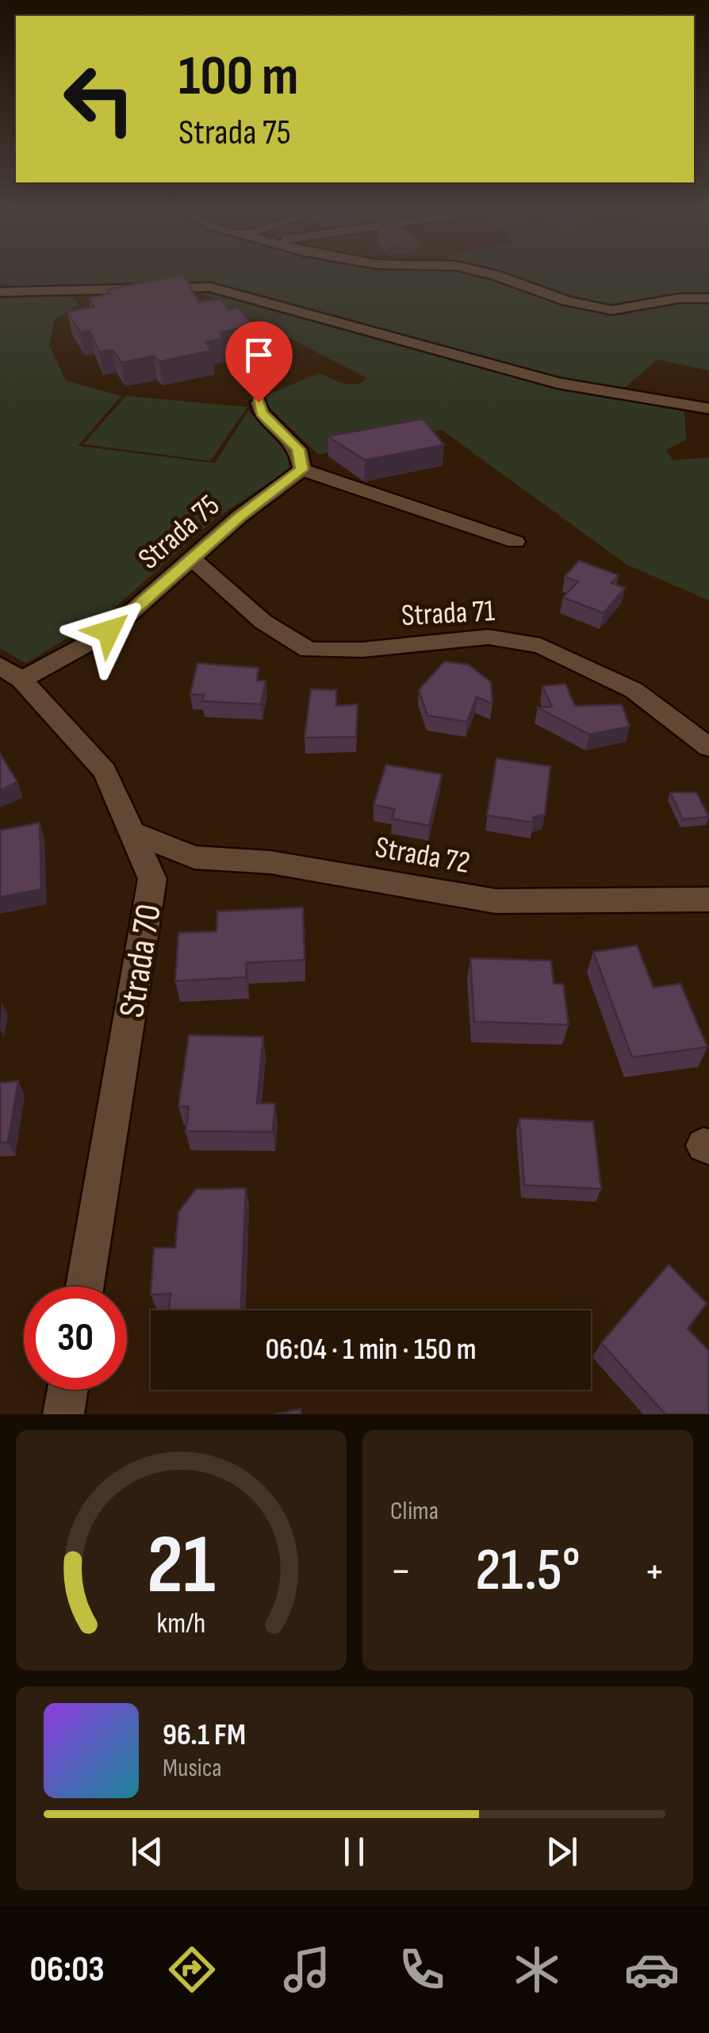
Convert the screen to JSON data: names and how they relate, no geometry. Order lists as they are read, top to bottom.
{
  "streets": {
    "street": [
      "Strada 75",
      "Strada 71",
      "Strada 72",
      "Strada 70"
    ]
  },
  "crossings": [
    ["Strada 75", "Strada 71"],
    ["Strada 75", "Strada 70"],
    ["Strada 72", "Strada 70"]
  ],
  "page": {
    "turn": ["100 m", "Strada 75"],
    "limit": "30",
    "trip": "06:04 · 1 min · 150 m",
    "tile": "Clima",
    "heat": ["−", "21.5°", "+"],
    "song": ["96.1 FM", "Musica"],
    "tabs": "06:03",
    "gauge": ["21", "km/h"]
  }
}
